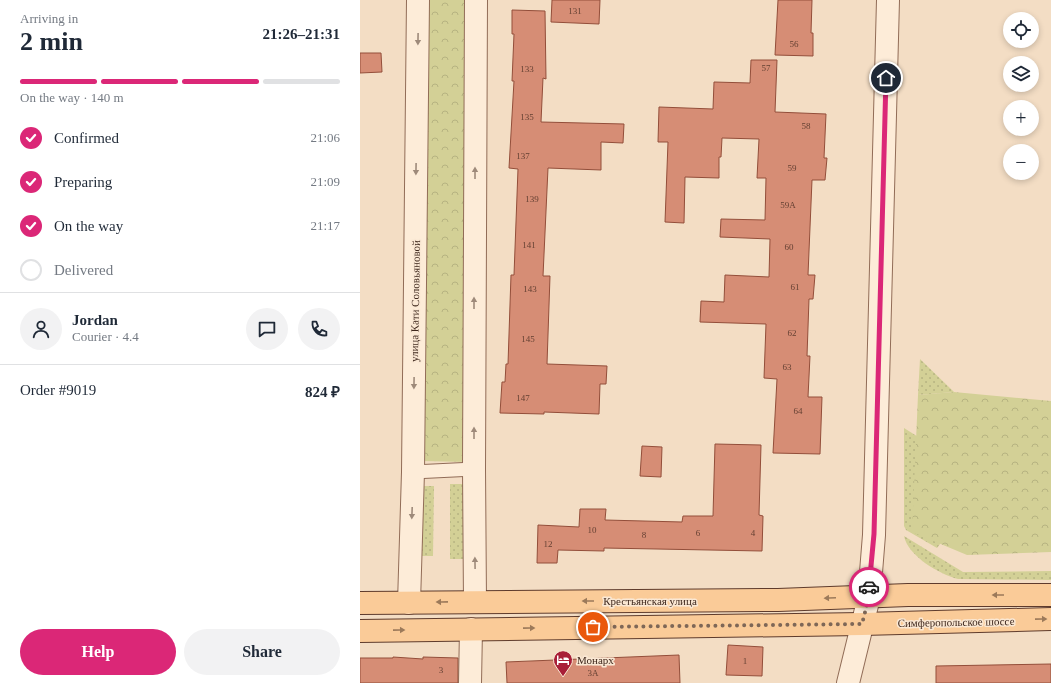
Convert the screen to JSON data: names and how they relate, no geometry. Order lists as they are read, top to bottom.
{
  "streets": {
    "main road": ["Крестьянская улица", "Симферопольское шоссе"],
    "street": ["улица Кати Соловьяновой"]
  },
  "crossings": [
    ["улица Кати Соловьяновой", "Крестьянская улица"]
  ],
  "places": {
    "hotel": ["Монарх"]
  },
  "house_numbers": [
    "131",
    "56",
    "57",
    "133",
    "135",
    "58",
    "137",
    "59",
    "139",
    "59А",
    "141",
    "60",
    "61",
    "143",
    "62",
    "145",
    "63",
    "147",
    "64",
    "10",
    "6",
    "4",
    "8",
    "12",
    "1",
    "3",
    "3А"
  ],
  "page": {
    "heading": ["2 min", "Arriving in", "21:26–21:31"],
    "panel": [
      "Jordan",
      "Courier · 4.4",
      "Order #9019",
      "824 ₽"
    ],
    "map_buttons": ["+", "−"],
    "bar": "On the way · 140 m",
    "list": [
      ["Confirmed", "21:06"],
      ["Preparing", "21:09"],
      ["On the way", "21:17"],
      "Delivered"
    ],
    "buttons": ["Help", "Share"]
  }
}
